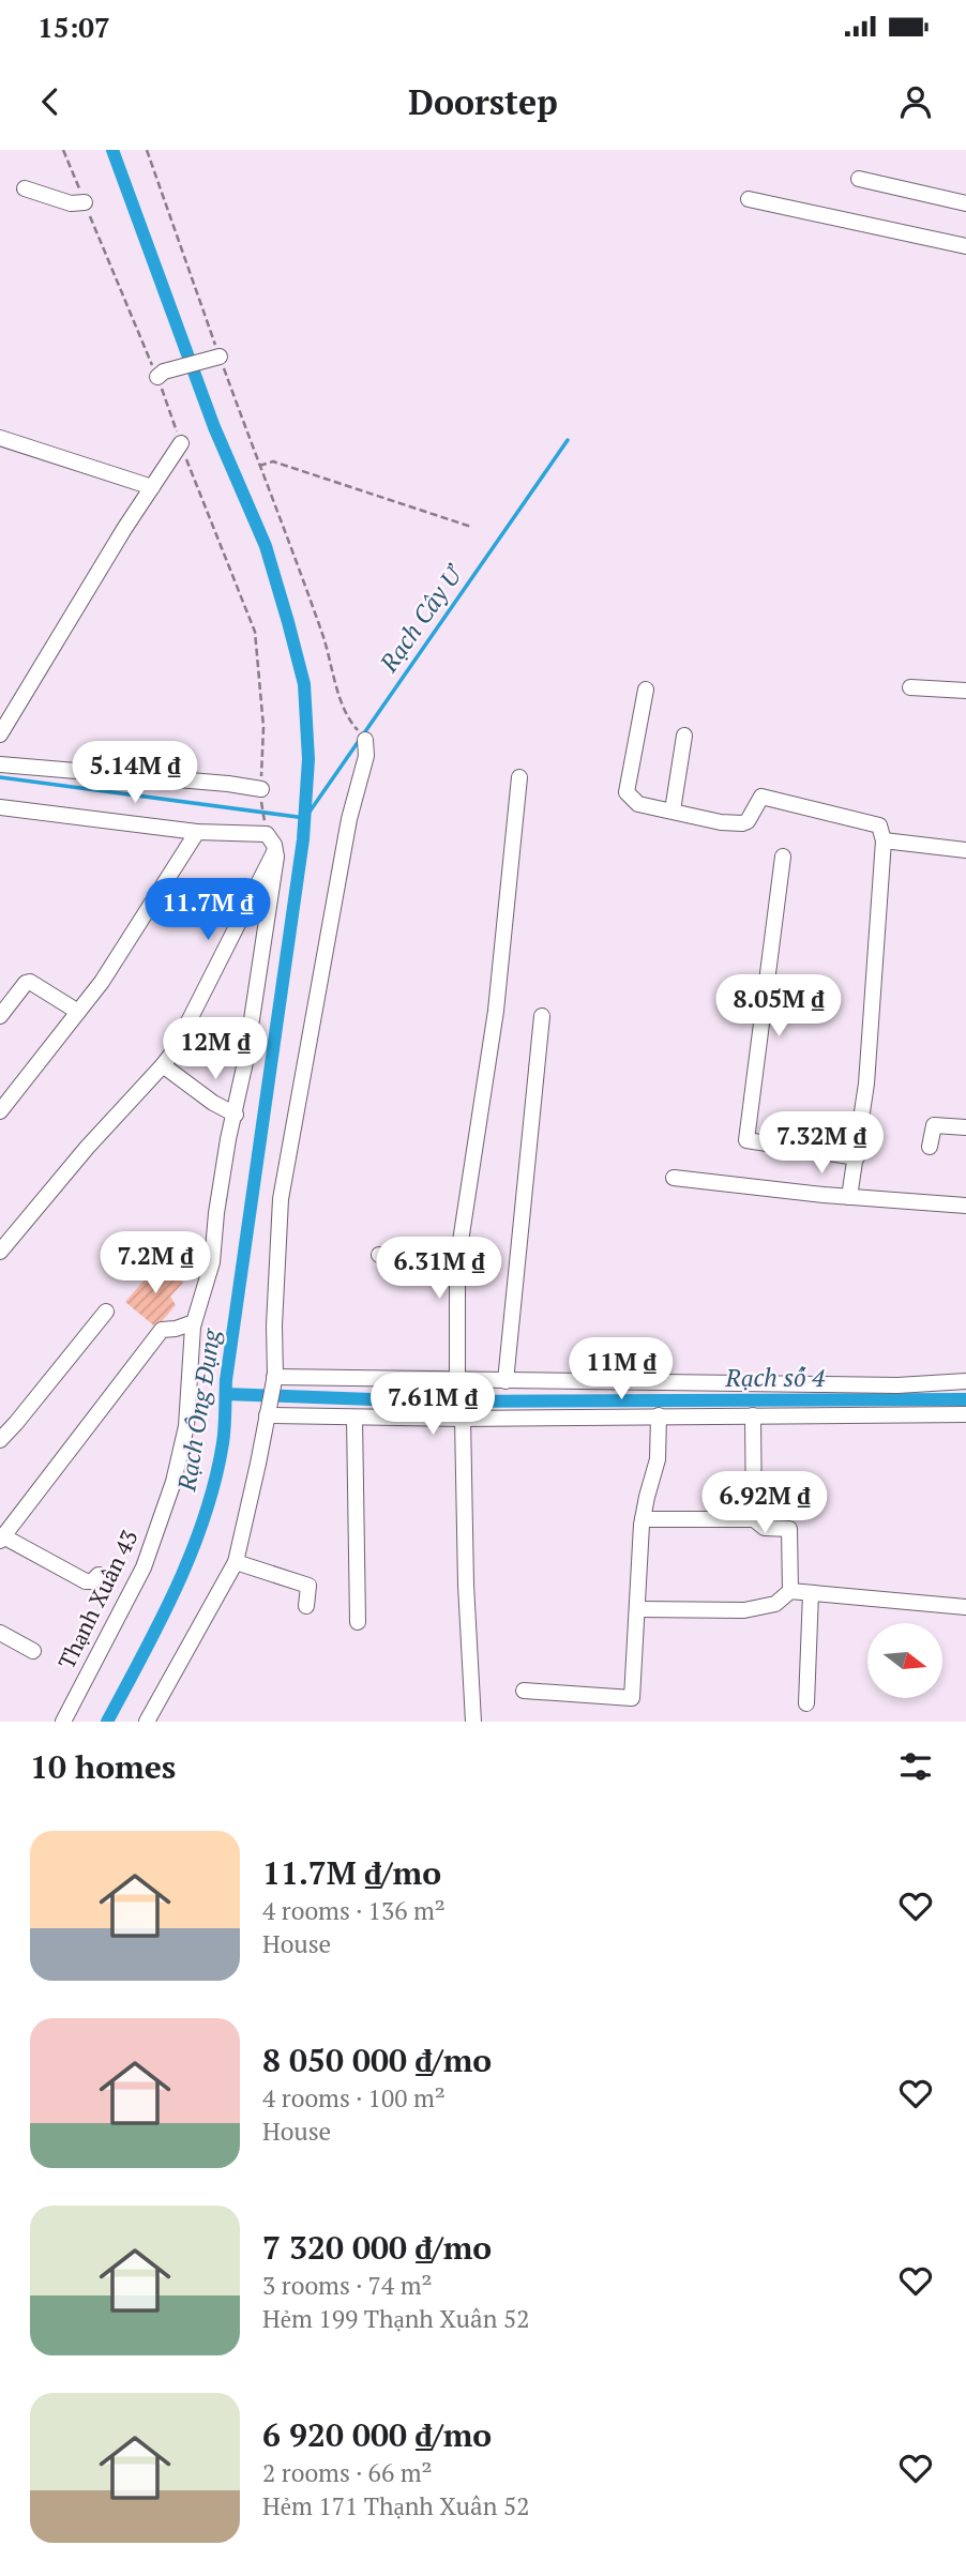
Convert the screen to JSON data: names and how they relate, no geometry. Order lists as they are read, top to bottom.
{
  "streets": {
    "street": ["Thạnh Xuân 43"]
  },
  "water": ["Rạch Cây Ư", "Rạch số 4", "Rạch Ông Đụng"],
  "north": "right",
  "page": {
    "status": "15:07",
    "header": "Doorstep",
    "price": [
      "5.14M ₫",
      "11.7M ₫",
      "8.05M ₫",
      "12M ₫",
      "7.32M ₫",
      "7.2M ₫",
      "6.31M ₫",
      "11M ₫",
      "7.61M ₫",
      "6.92M ₫"
    ],
    "heading": "10 homes",
    "list": [
      {
        "name": "11.7M ₫/mo",
        "note": "4 rooms · 136 m² · House"
      },
      {
        "name": "8 050 000 ₫/mo",
        "note": "4 rooms · 100 m² · House"
      },
      {
        "name": "7 320 000 ₫/mo",
        "note": "3 rooms · 74 m² · Hẻm 199 Thạnh Xuân 52"
      },
      {
        "name": "6 920 000 ₫/mo",
        "note": "2 rooms · 66 m² · Hẻm 171 Thạnh Xuân 52"
      }
    ]
  }
}
